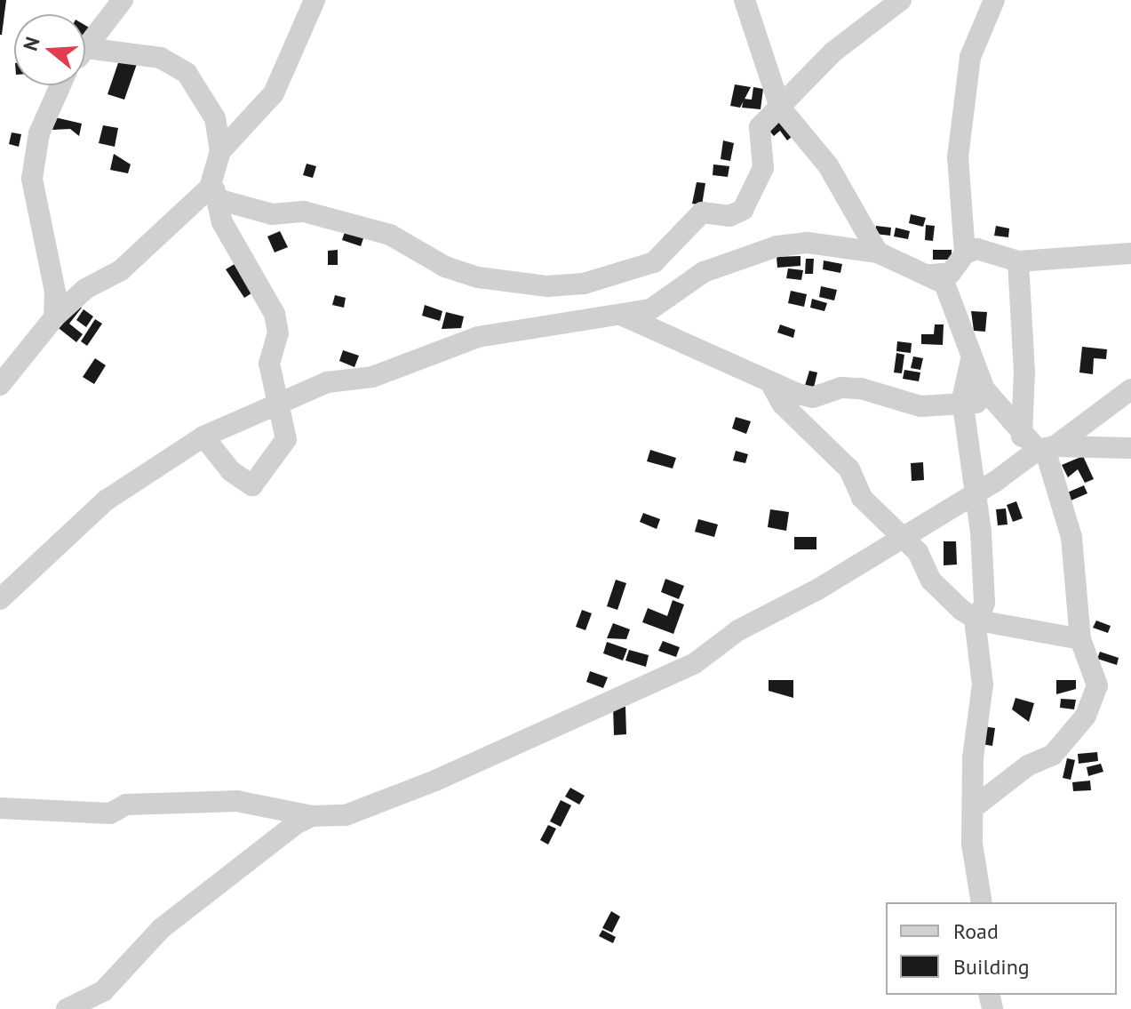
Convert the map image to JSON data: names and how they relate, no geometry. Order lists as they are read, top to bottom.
{
  "legend": ["Road", "Building"],
  "north": "left"
}
